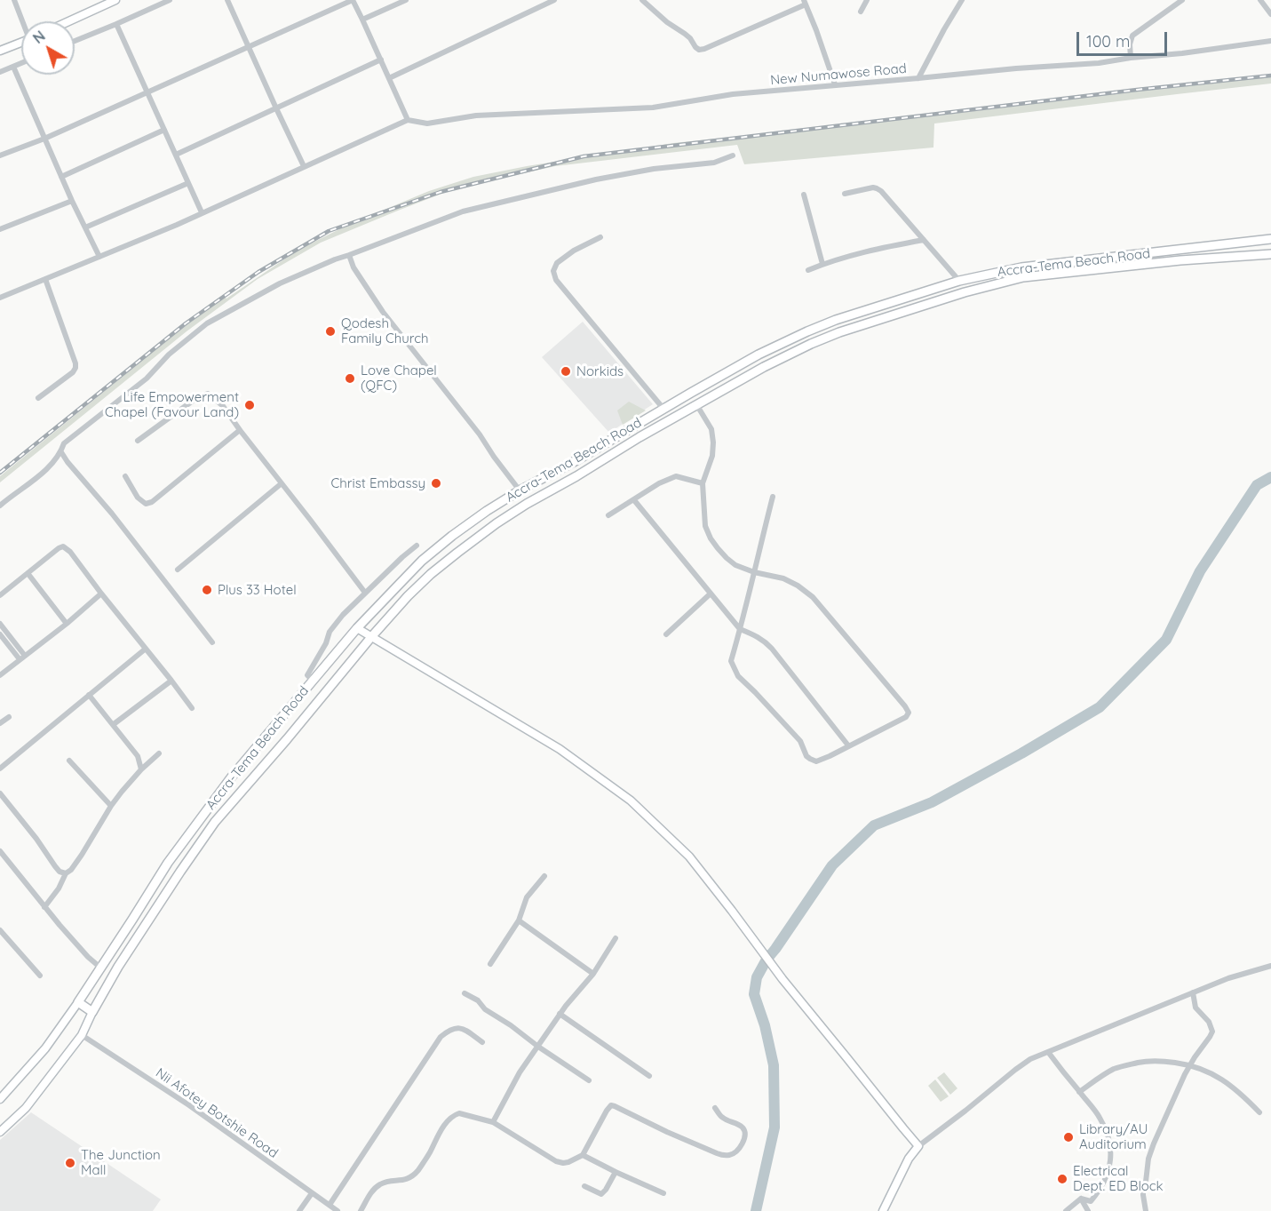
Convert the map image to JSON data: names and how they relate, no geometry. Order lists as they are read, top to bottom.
{
  "streets": {
    "main road": ["Accra-Tema Beach Road"],
    "street": ["New Numawose Road", "Nii Afotey Botshie Road"]
  },
  "places": [
    "Qodesh Family Church",
    "Norkids",
    "Love Chapel (QFC)",
    "Life Empowerment Chapel (Favour Land)",
    "Christ Embassy",
    "Plus 33 Hotel",
    "Library/AU Auditorium",
    "The Junction Mall",
    "Electrical Dept. ED Block"
  ],
  "scale_bar": "100 m",
  "north": "top left"
}
